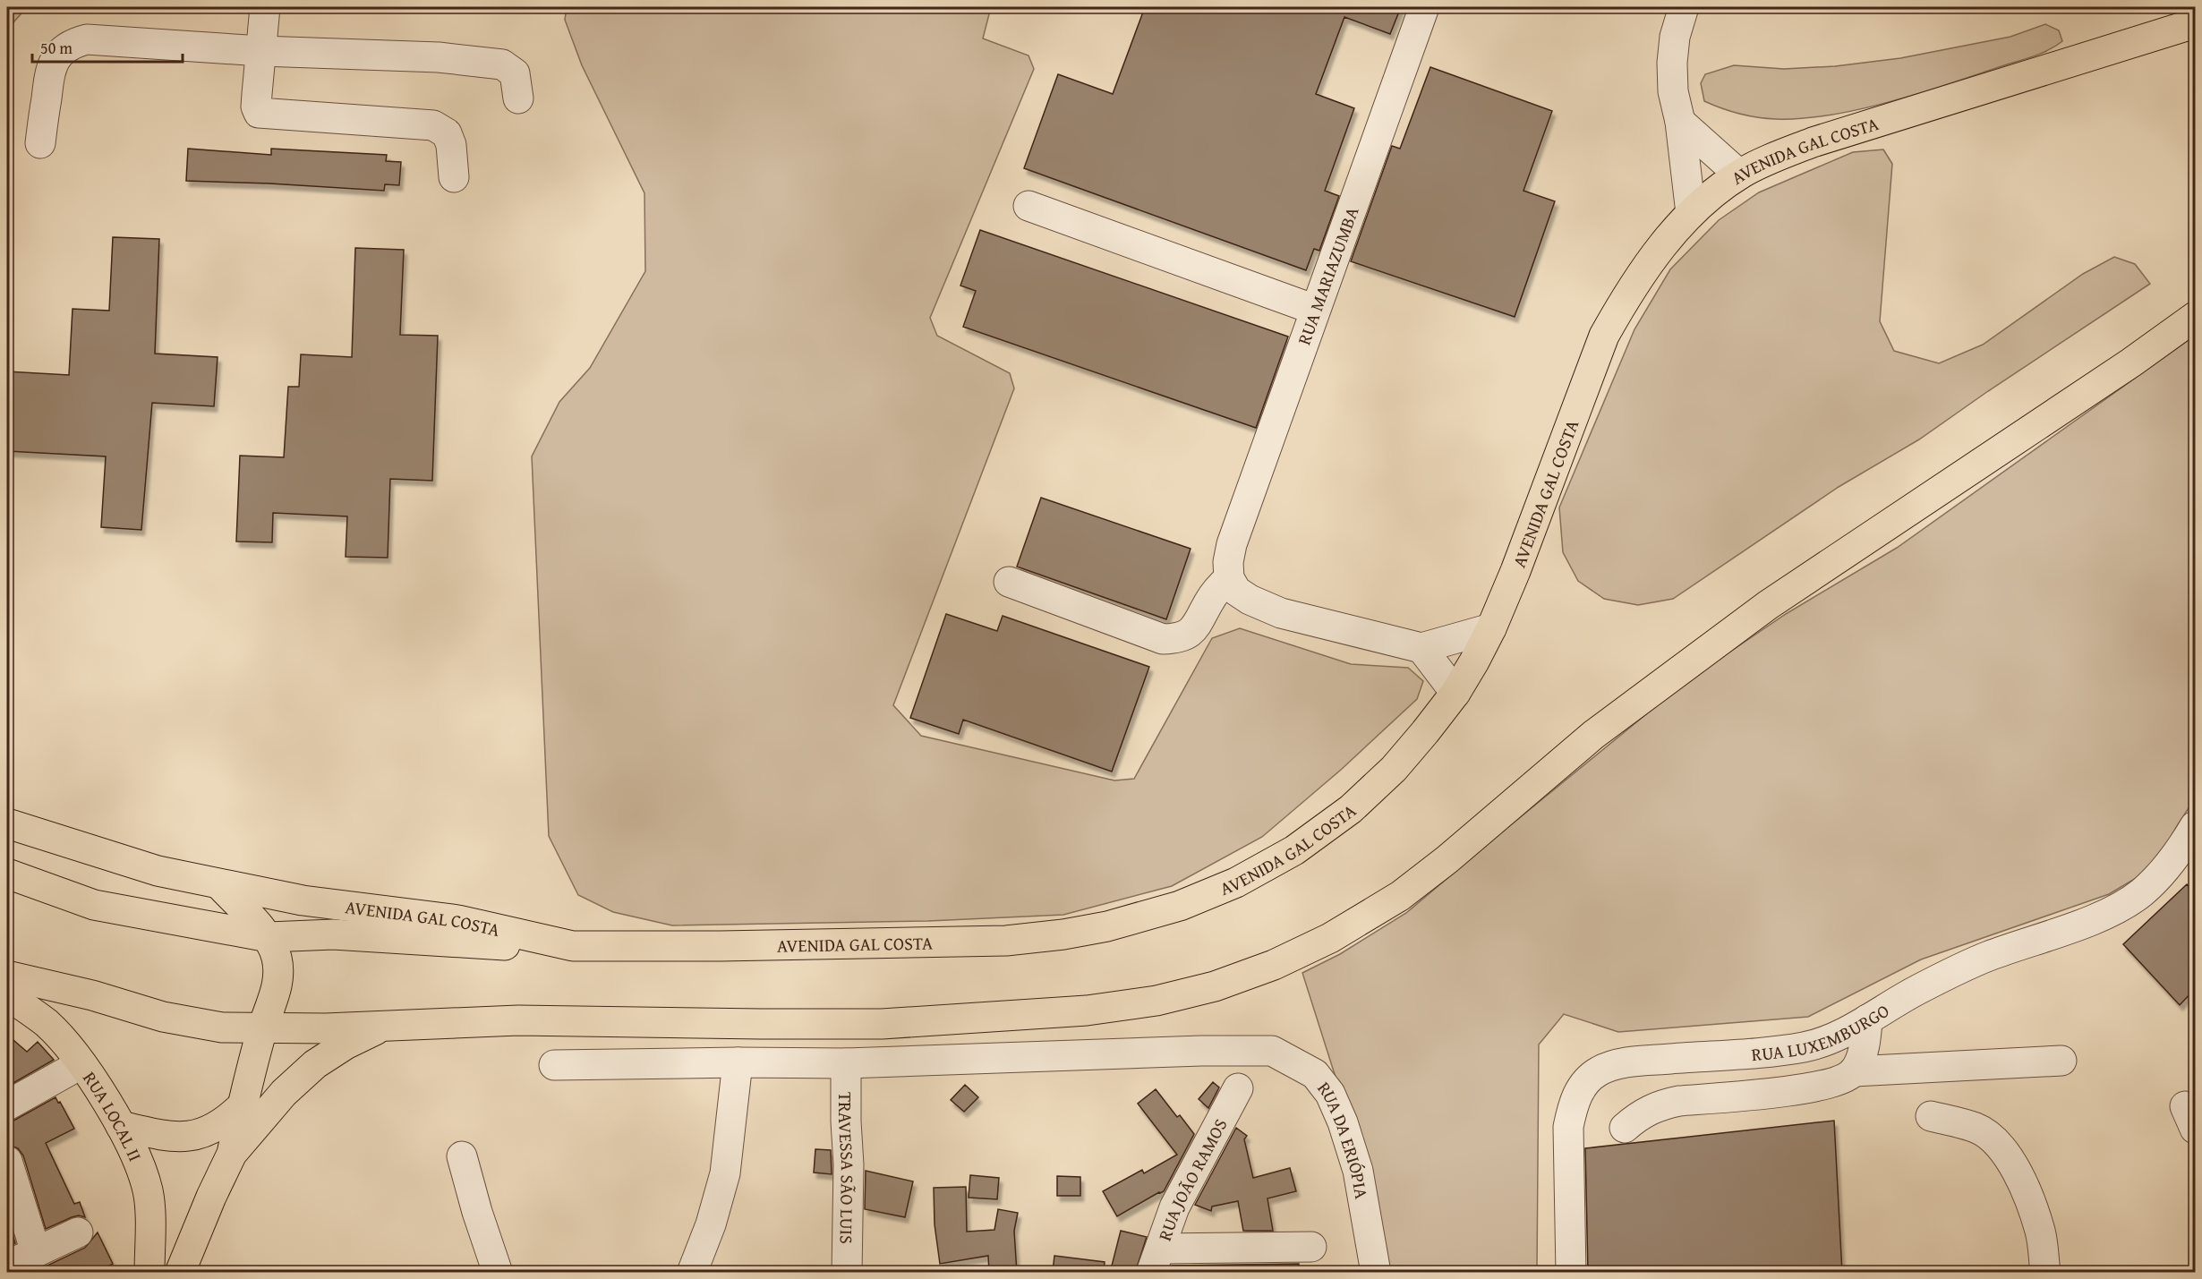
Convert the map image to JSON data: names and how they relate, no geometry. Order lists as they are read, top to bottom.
{
  "streets": {
    "main road": ["AVENIDA GAL COSTA", "RUA LOCAL II"],
    "street": [
      "RUA MARIAZUMBA",
      "RUA LUXEMBURGO",
      "RUA DA ERIÓPIA",
      "TRAVESSA SÃO LUIS",
      "RUA JOÃO RAMOS"
    ]
  },
  "crossings": [
    ["RUA DA ERIÓPIA", "TRAVESSA SÃO LUIS"]
  ],
  "scale_bar": "50 m"
}
